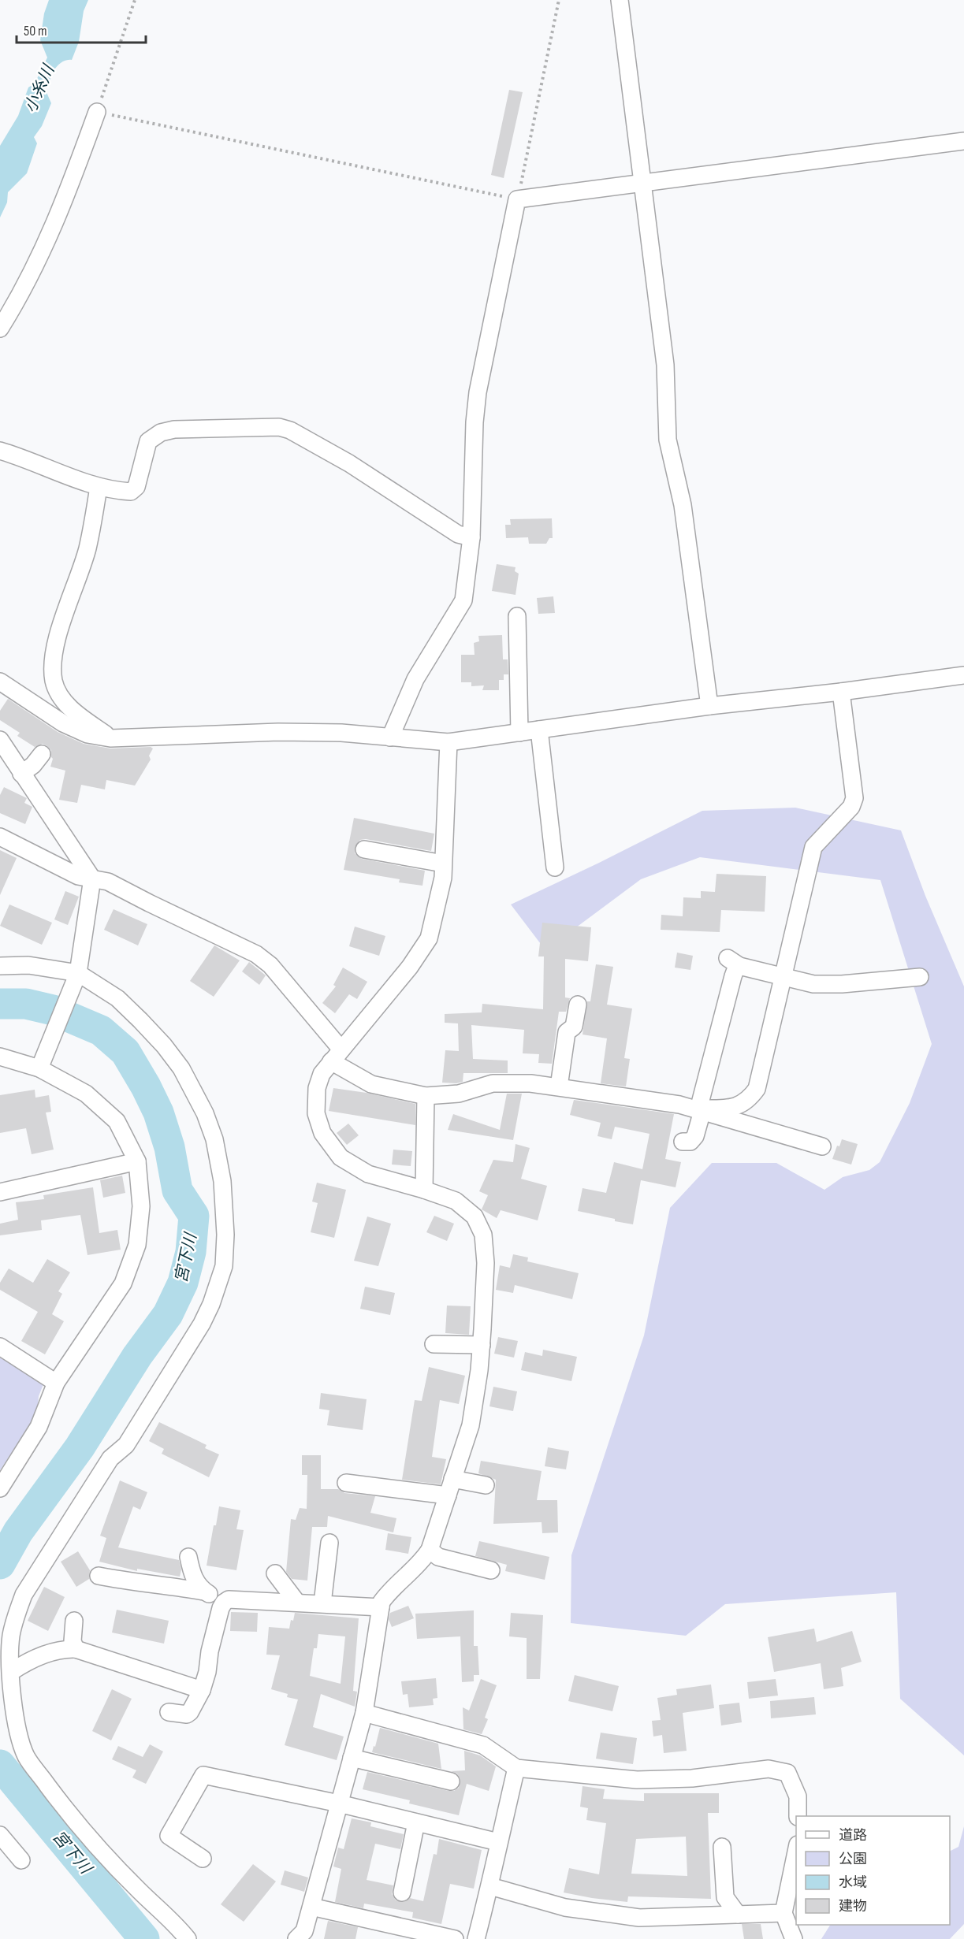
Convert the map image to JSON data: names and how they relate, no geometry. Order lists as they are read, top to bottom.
{
  "water": ["小糸川", "宮下川"],
  "legend": [
    "道路",
    "公園",
    "水域",
    "建物"
  ],
  "scale_bar": "50 m"
}
